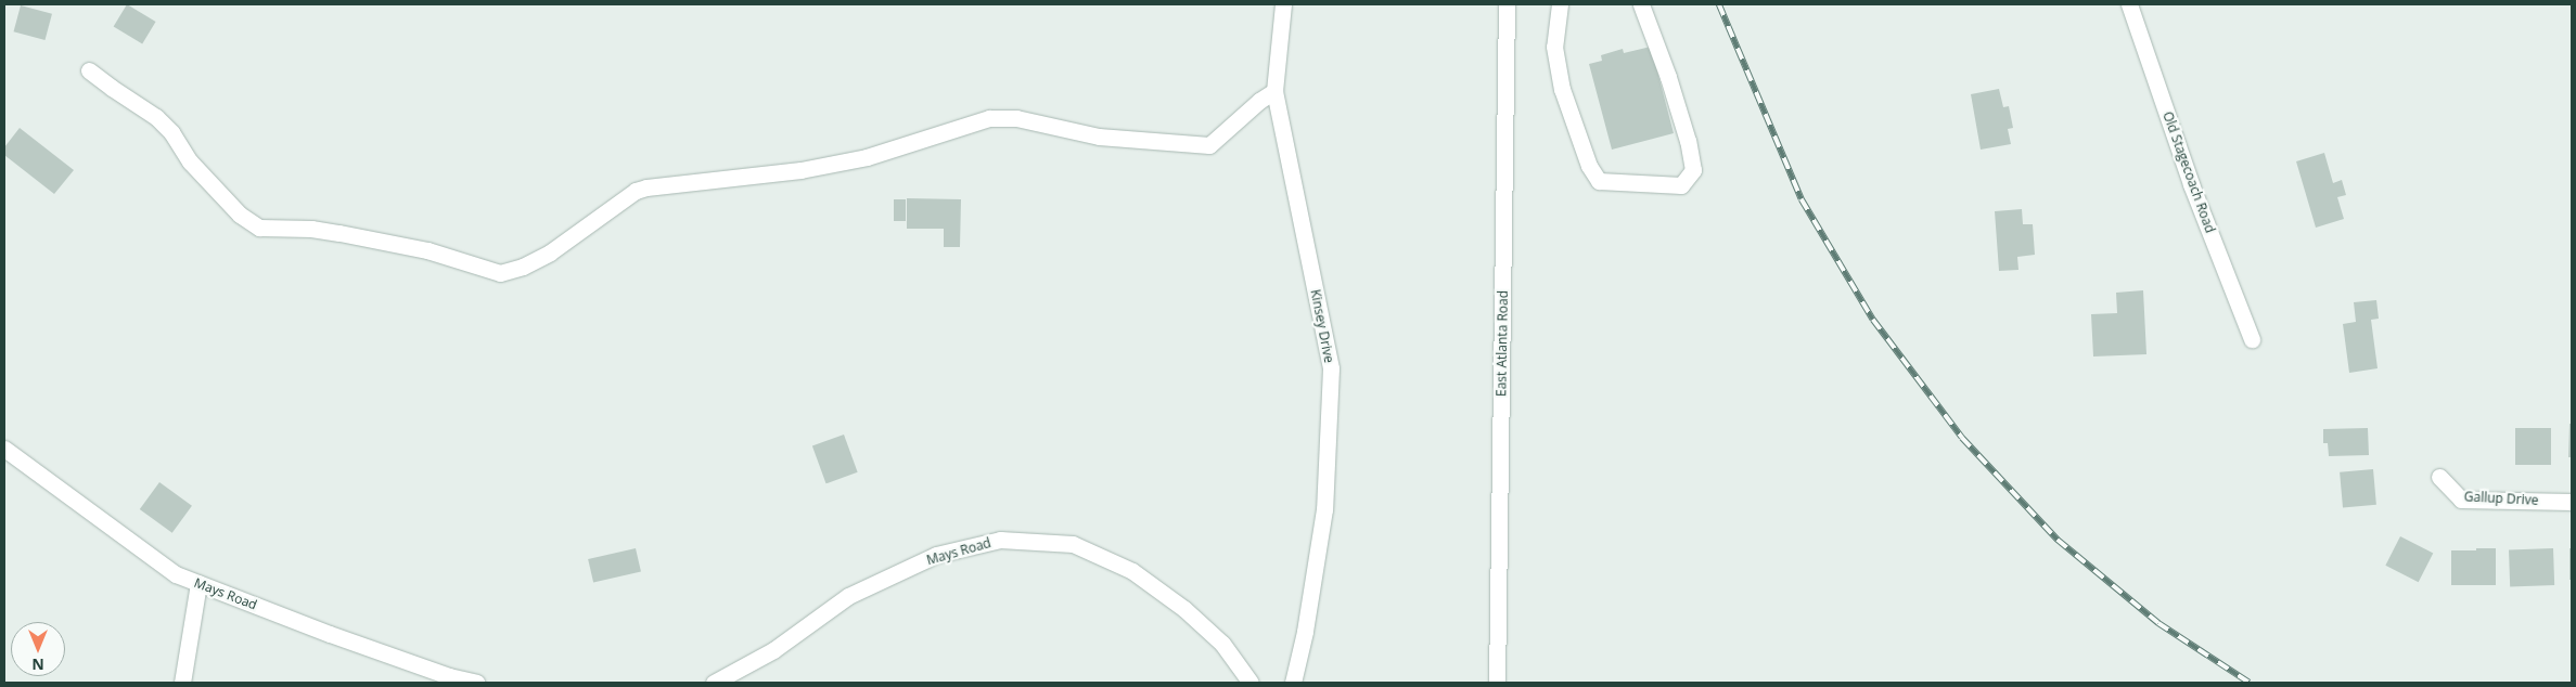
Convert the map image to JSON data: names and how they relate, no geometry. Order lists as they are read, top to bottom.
{
  "streets": {
    "street": [
      "Old Stagecoach Road",
      "Kinsey Drive",
      "East Atlanta Road",
      "Gallup Drive",
      "Mays Road"
    ]
  },
  "north": "bottom"
}
